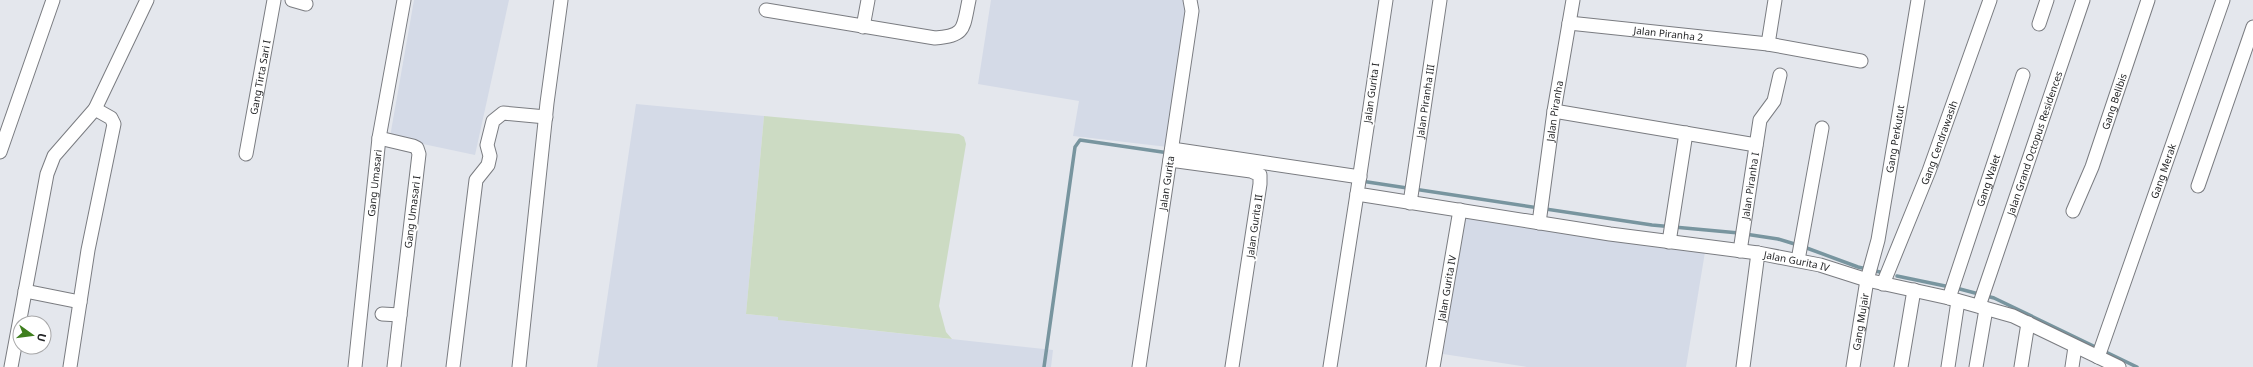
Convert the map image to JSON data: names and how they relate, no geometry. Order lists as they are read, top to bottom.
{
  "streets": {
    "street": [
      "Jalan Piranha 2",
      "Gang Tirta Sari I",
      "Jalan Gurita I",
      "Jalan Piranha III",
      "Gang Belibis",
      "Jalan Piranha",
      "Gang Perkutut",
      "Gang Cendrawasih",
      "Jalan Grand Octopus Residences",
      "Gang Merak",
      "Gang Walet",
      "Gang Umasari",
      "Jalan Gurita",
      "Jalan Piranha I",
      "Gang Umasari I",
      "Jalan Gurita II",
      "Jalan Gurita IV",
      "Gang Mujair"
    ]
  },
  "crossings": [
    ["Jalan Piranha 2", "Jalan Piranha"],
    ["Jalan Gurita I", "Jalan Gurita IV"],
    ["Jalan Piranha III", "Jalan Gurita IV"],
    ["Jalan Piranha", "Jalan Gurita IV"],
    ["Gang Perkutut", "Jalan Gurita IV"],
    ["Gang Perkutut", "Gang Mujair"],
    ["Gang Cendrawasih", "Jalan Gurita IV"],
    ["Jalan Grand Octopus Residences", "Jalan Gurita IV"],
    ["Gang Merak", "Jalan Gurita IV"],
    ["Gang Walet", "Jalan Gurita IV"],
    ["Gang Umasari", "Gang Umasari I"],
    ["Jalan Gurita", "Jalan Gurita II"],
    ["Jalan Piranha I", "Jalan Gurita IV"],
    ["Jalan Gurita II", "Jalan Gurita IV"],
    ["Jalan Gurita IV", "Gang Mujair"]
  ],
  "north": "right"
}
